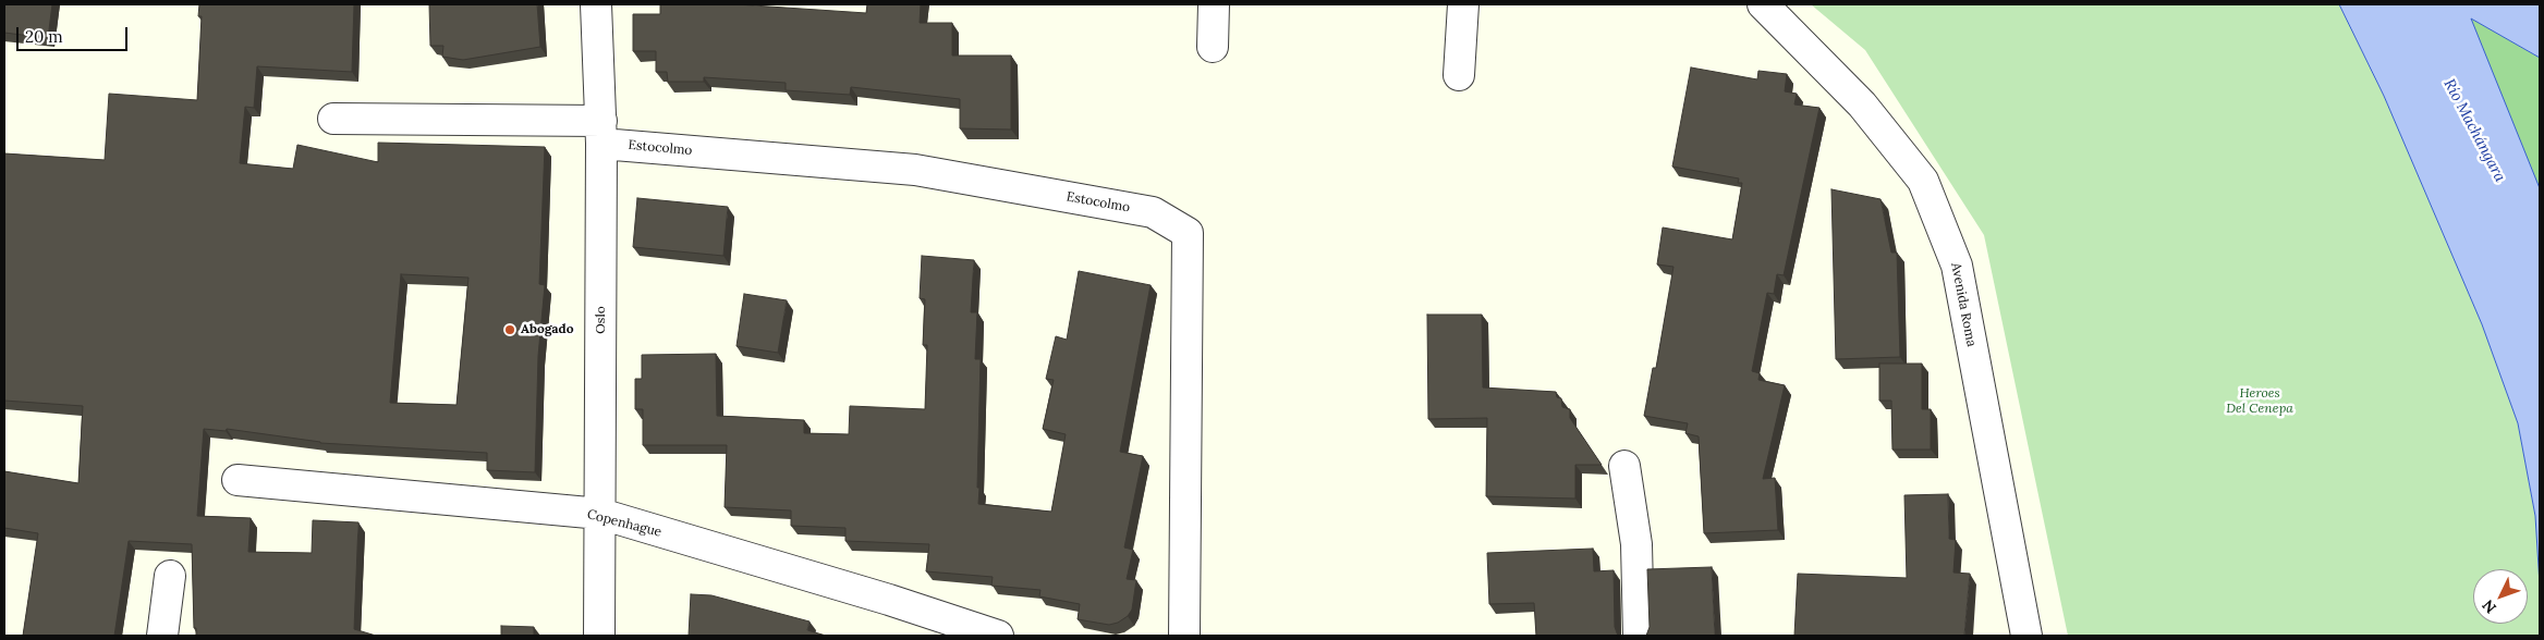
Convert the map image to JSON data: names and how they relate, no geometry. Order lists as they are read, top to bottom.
{
  "streets": {
    "street": [
      "Estocolmo",
      "Avenida Roma",
      "Oslo",
      "Copenhague"
    ]
  },
  "crossings": [
    ["Estocolmo", "Oslo"],
    ["Oslo", "Copenhague"]
  ],
  "water": ["Río Machángara"],
  "parks": ["Heroes Del Cenepa"],
  "places": ["Abogado"],
  "scale_bar": "20 m",
  "north": "bottom left"
}
